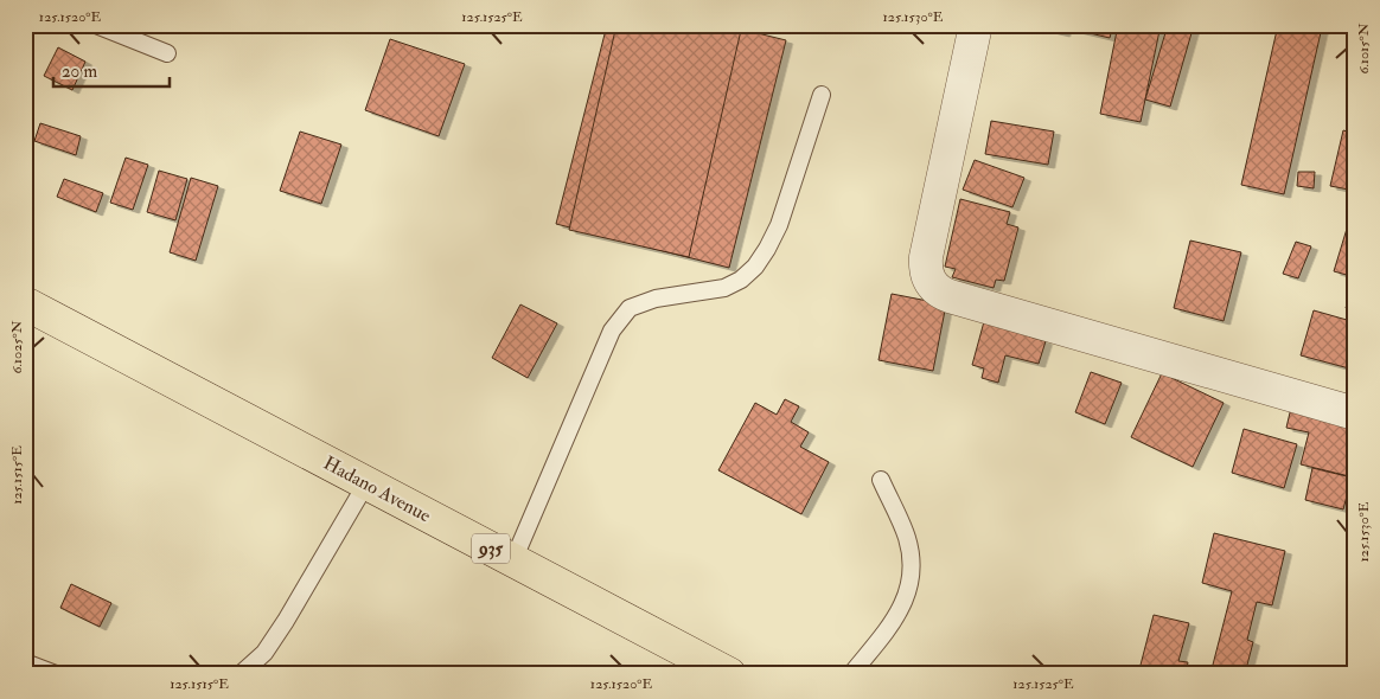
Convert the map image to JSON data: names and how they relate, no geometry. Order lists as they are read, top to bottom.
{
  "streets": {
    "main road": ["Hadano Avenue", "935"]
  },
  "scale_bar": "20 m",
  "coordinates": [
    "125.1520°E",
    "125.1525°E",
    "125.1530°E",
    "6.1015°N",
    "6.1025°N",
    "125.1515°E"
  ]
}
